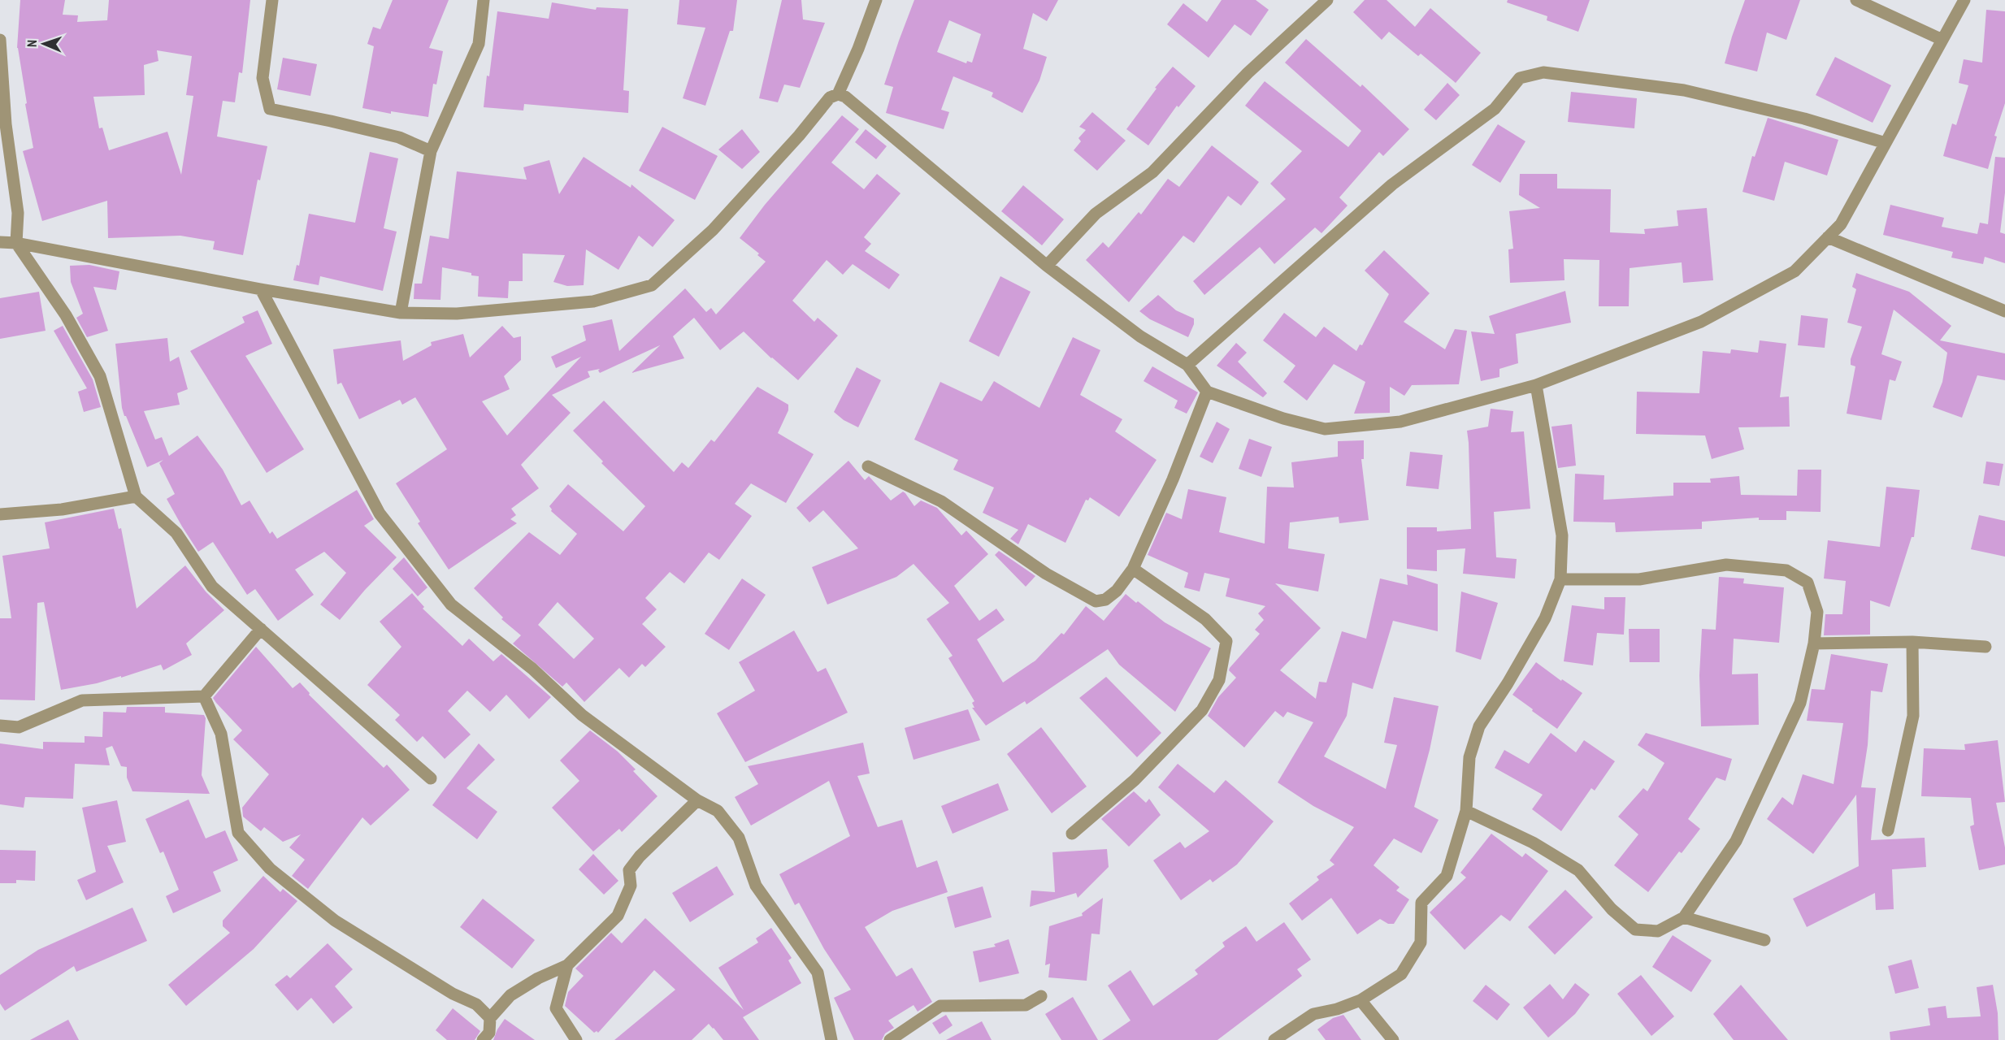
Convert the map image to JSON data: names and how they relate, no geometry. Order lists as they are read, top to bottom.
{
  "north": "left"
}
